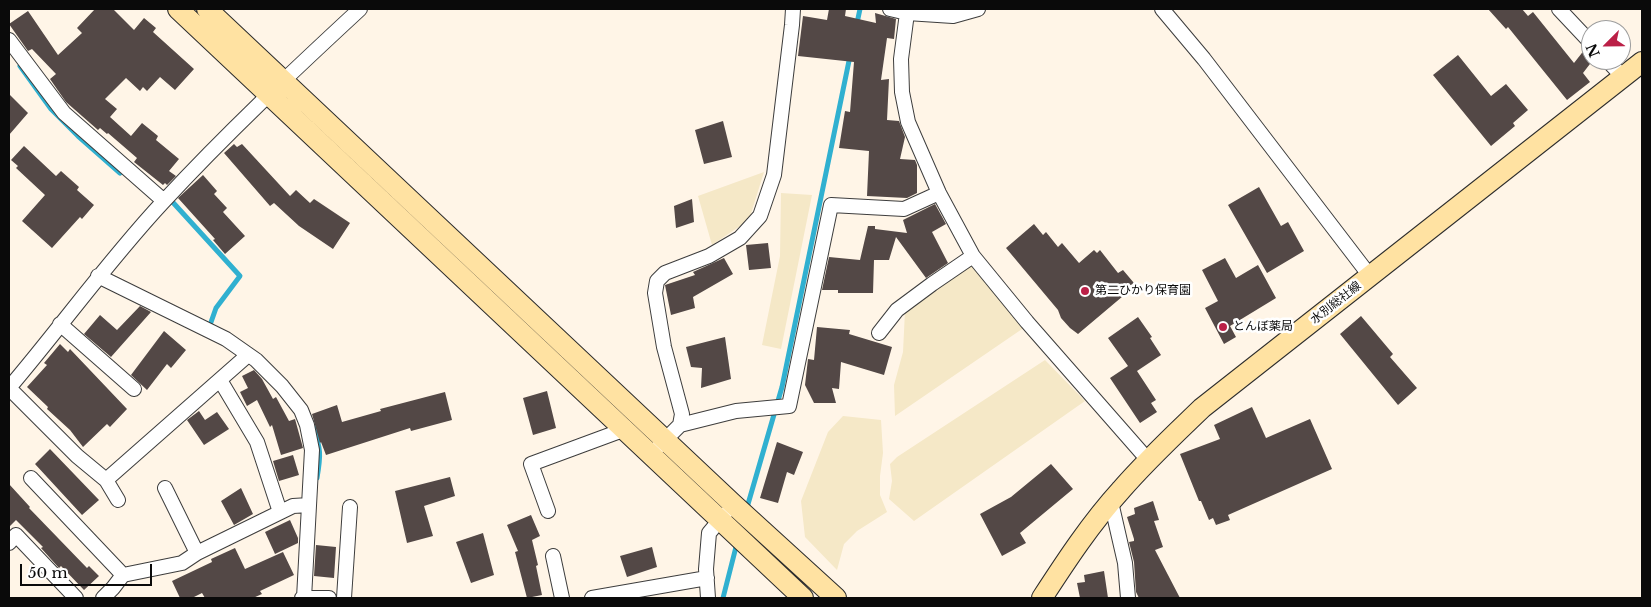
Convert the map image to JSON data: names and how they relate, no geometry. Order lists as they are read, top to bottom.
{
  "streets": {
    "street": ["水別総社線"]
  },
  "places": ["第二ひかり保育園", "とんぼ薬局"],
  "scale_bar": "50 m",
  "north": "bottom left"
}
